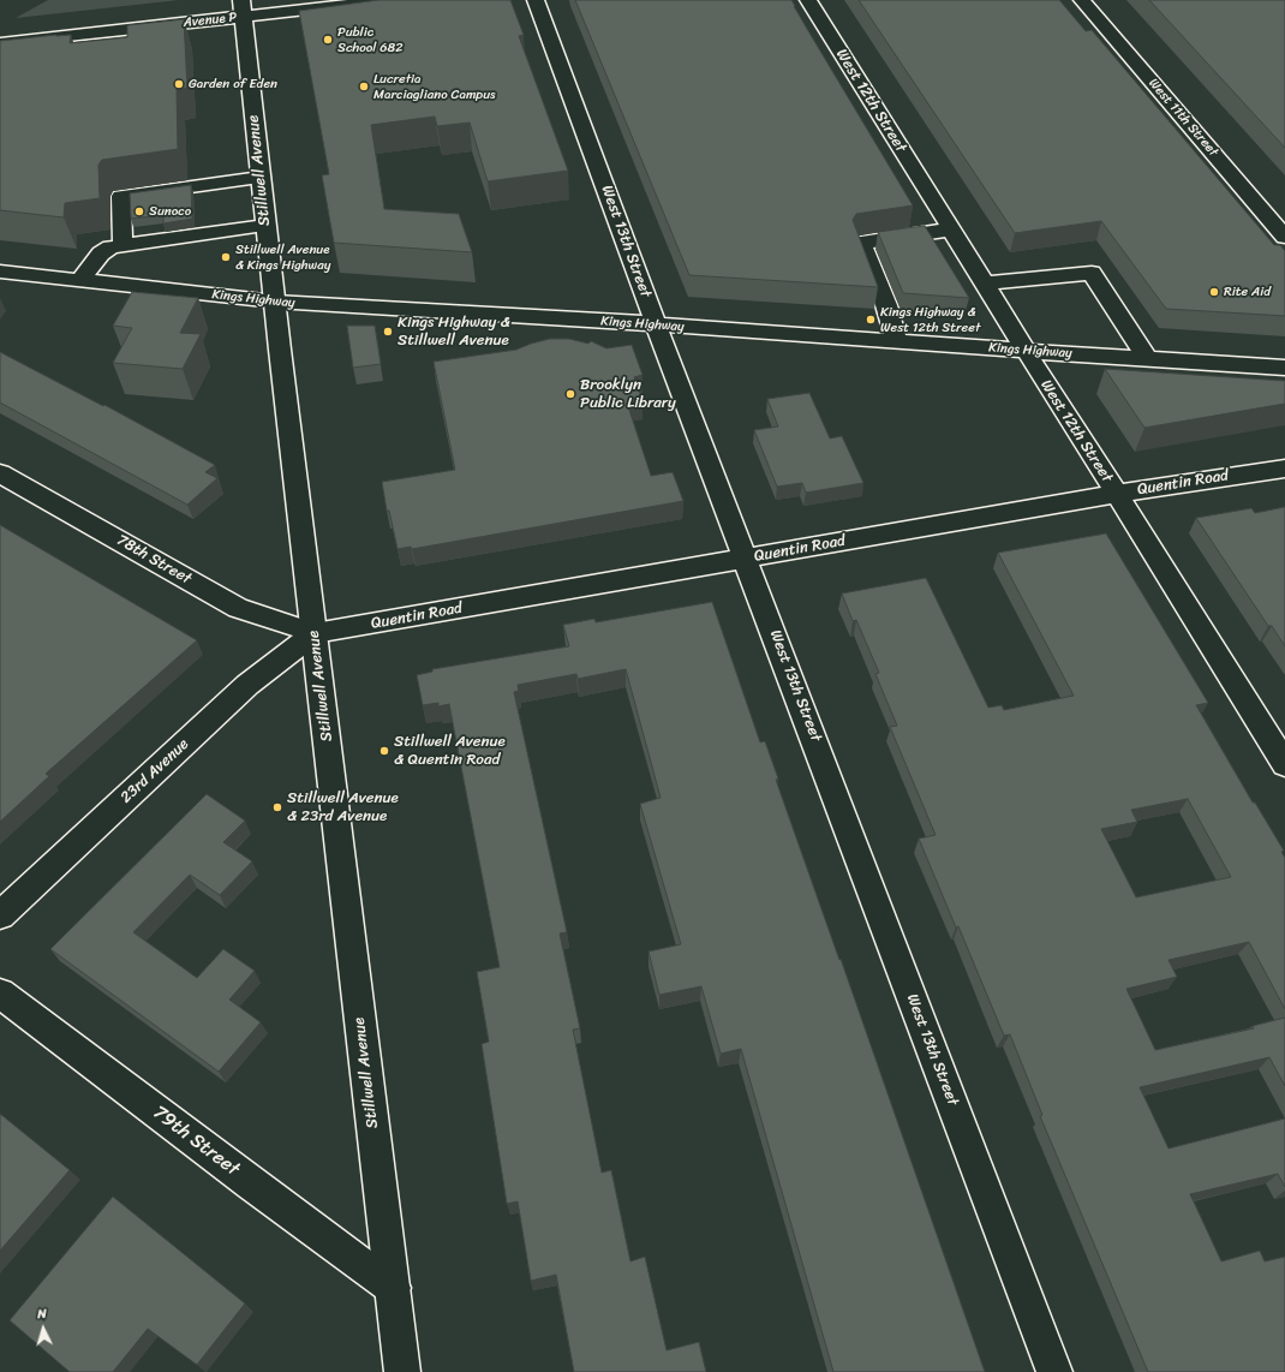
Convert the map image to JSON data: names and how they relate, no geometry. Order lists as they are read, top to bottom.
{
  "streets": {
    "street": [
      "Avenue P",
      "West 12th Street",
      "West 11th Street",
      "Stillwell Avenue",
      "West 13th Street",
      "Kings Highway",
      "Quentin Road",
      "78th Street",
      "23rd Avenue",
      "79th Street"
    ]
  },
  "crossings": [
    ["Avenue P", "Stillwell Avenue"],
    ["West 12th Street", "Kings Highway"],
    ["West 12th Street", "Quentin Road"],
    ["Stillwell Avenue", "Kings Highway"],
    ["Stillwell Avenue", "Quentin Road"],
    ["Stillwell Avenue", "78th Street"],
    ["Stillwell Avenue", "23rd Avenue"],
    ["Stillwell Avenue", "79th Street"],
    ["West 13th Street", "Kings Highway"],
    ["West 13th Street", "Quentin Road"],
    ["Quentin Road", "78th Street"],
    ["Quentin Road", "23rd Avenue"],
    ["78th Street", "23rd Avenue"]
  ],
  "places": [
    "Public School 682",
    "Garden of Eden",
    "Lucretia Marciagliano Campus",
    "Sunoco",
    "Stillwell Avenue & Kings Highway",
    "Rite Aid",
    "Kings Highway & West 12th Street",
    "Kings Highway & Stillwell Avenue",
    "Brooklyn Public Library",
    "Stillwell Avenue & Quentin Road",
    "Stillwell Avenue & 23rd Avenue"
  ],
  "north": "top"
}
